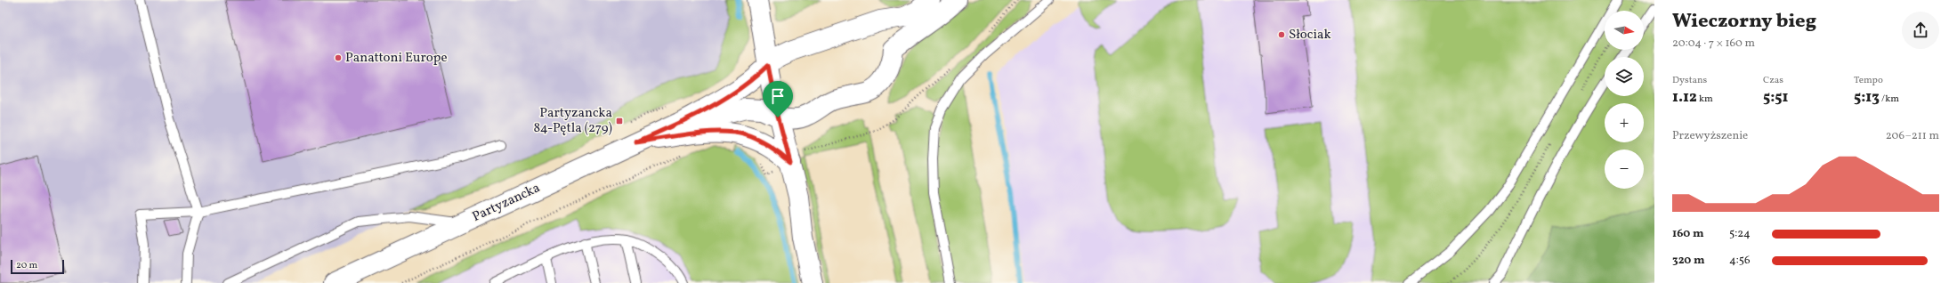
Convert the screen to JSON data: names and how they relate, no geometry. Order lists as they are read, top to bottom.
{
  "streets": {
    "main road": ["Partyzancka"]
  },
  "places": {
    "other": ["Słociak", "Panattoni Europe"],
    "transit": ["Partyzancka 84-Pętla (279)"]
  },
  "scale_bar": "20 m",
  "north": "right",
  "page": {
    "heading": ["Wieczorny bieg", "20:04 · 7 × 160 m"],
    "map_buttons": ["+", "−"],
    "stats": [
      ["Dystans", "1.12 km"],
      ["Czas", "5:51"],
      ["Tempo", "5:13 /km"]
    ],
    "chart": ["Przewyższenie", "206–211 m"],
    "list": [
      {
        "name": "160 m",
        "note": "5:24"
      },
      {
        "name": "320 m",
        "note": "4:56"
      }
    ],
    "scale": "20 m"
  }
}
